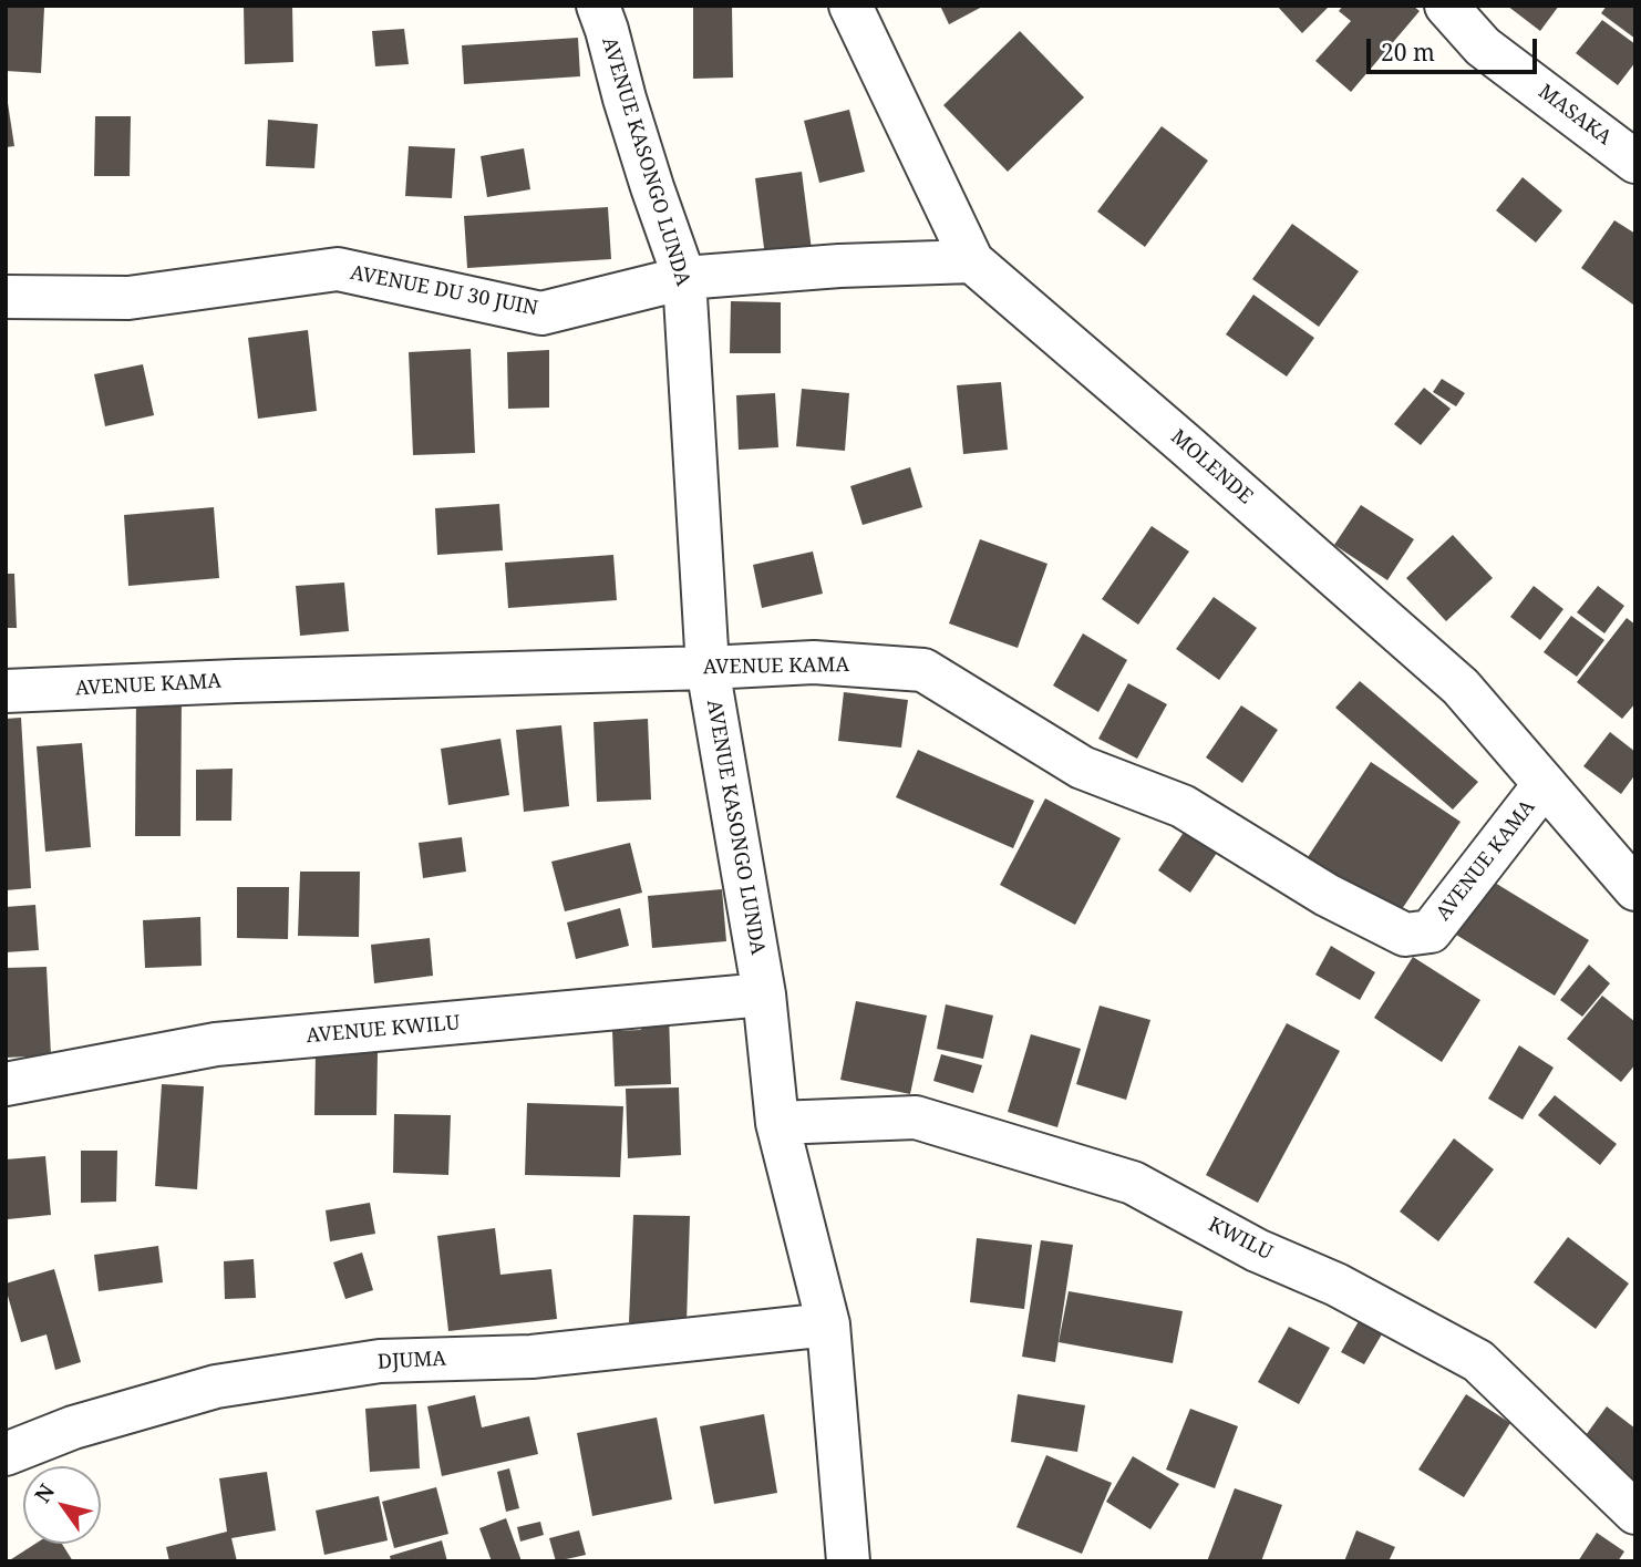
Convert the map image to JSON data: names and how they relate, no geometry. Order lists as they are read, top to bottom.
{
  "streets": {
    "street": [
      "MASAKA",
      "AVENUE KASONGO LUNDA",
      "AVENUE DU 30 JUIN",
      "MOLENDE",
      "AVENUE KAMA",
      "AVENUE KWILU",
      "KWILU",
      "DJUMA"
    ]
  },
  "crossings": [
    ["AVENUE KASONGO LUNDA", "AVENUE DU 30 JUIN"],
    ["AVENUE KASONGO LUNDA", "AVENUE KAMA"],
    ["AVENUE KASONGO LUNDA", "AVENUE KWILU"],
    ["AVENUE KASONGO LUNDA", "KWILU"],
    ["AVENUE KASONGO LUNDA", "DJUMA"],
    ["AVENUE DU 30 JUIN", "MOLENDE"],
    ["MOLENDE", "AVENUE KAMA"]
  ],
  "scale_bar": "20 m",
  "north": "top left"
}
